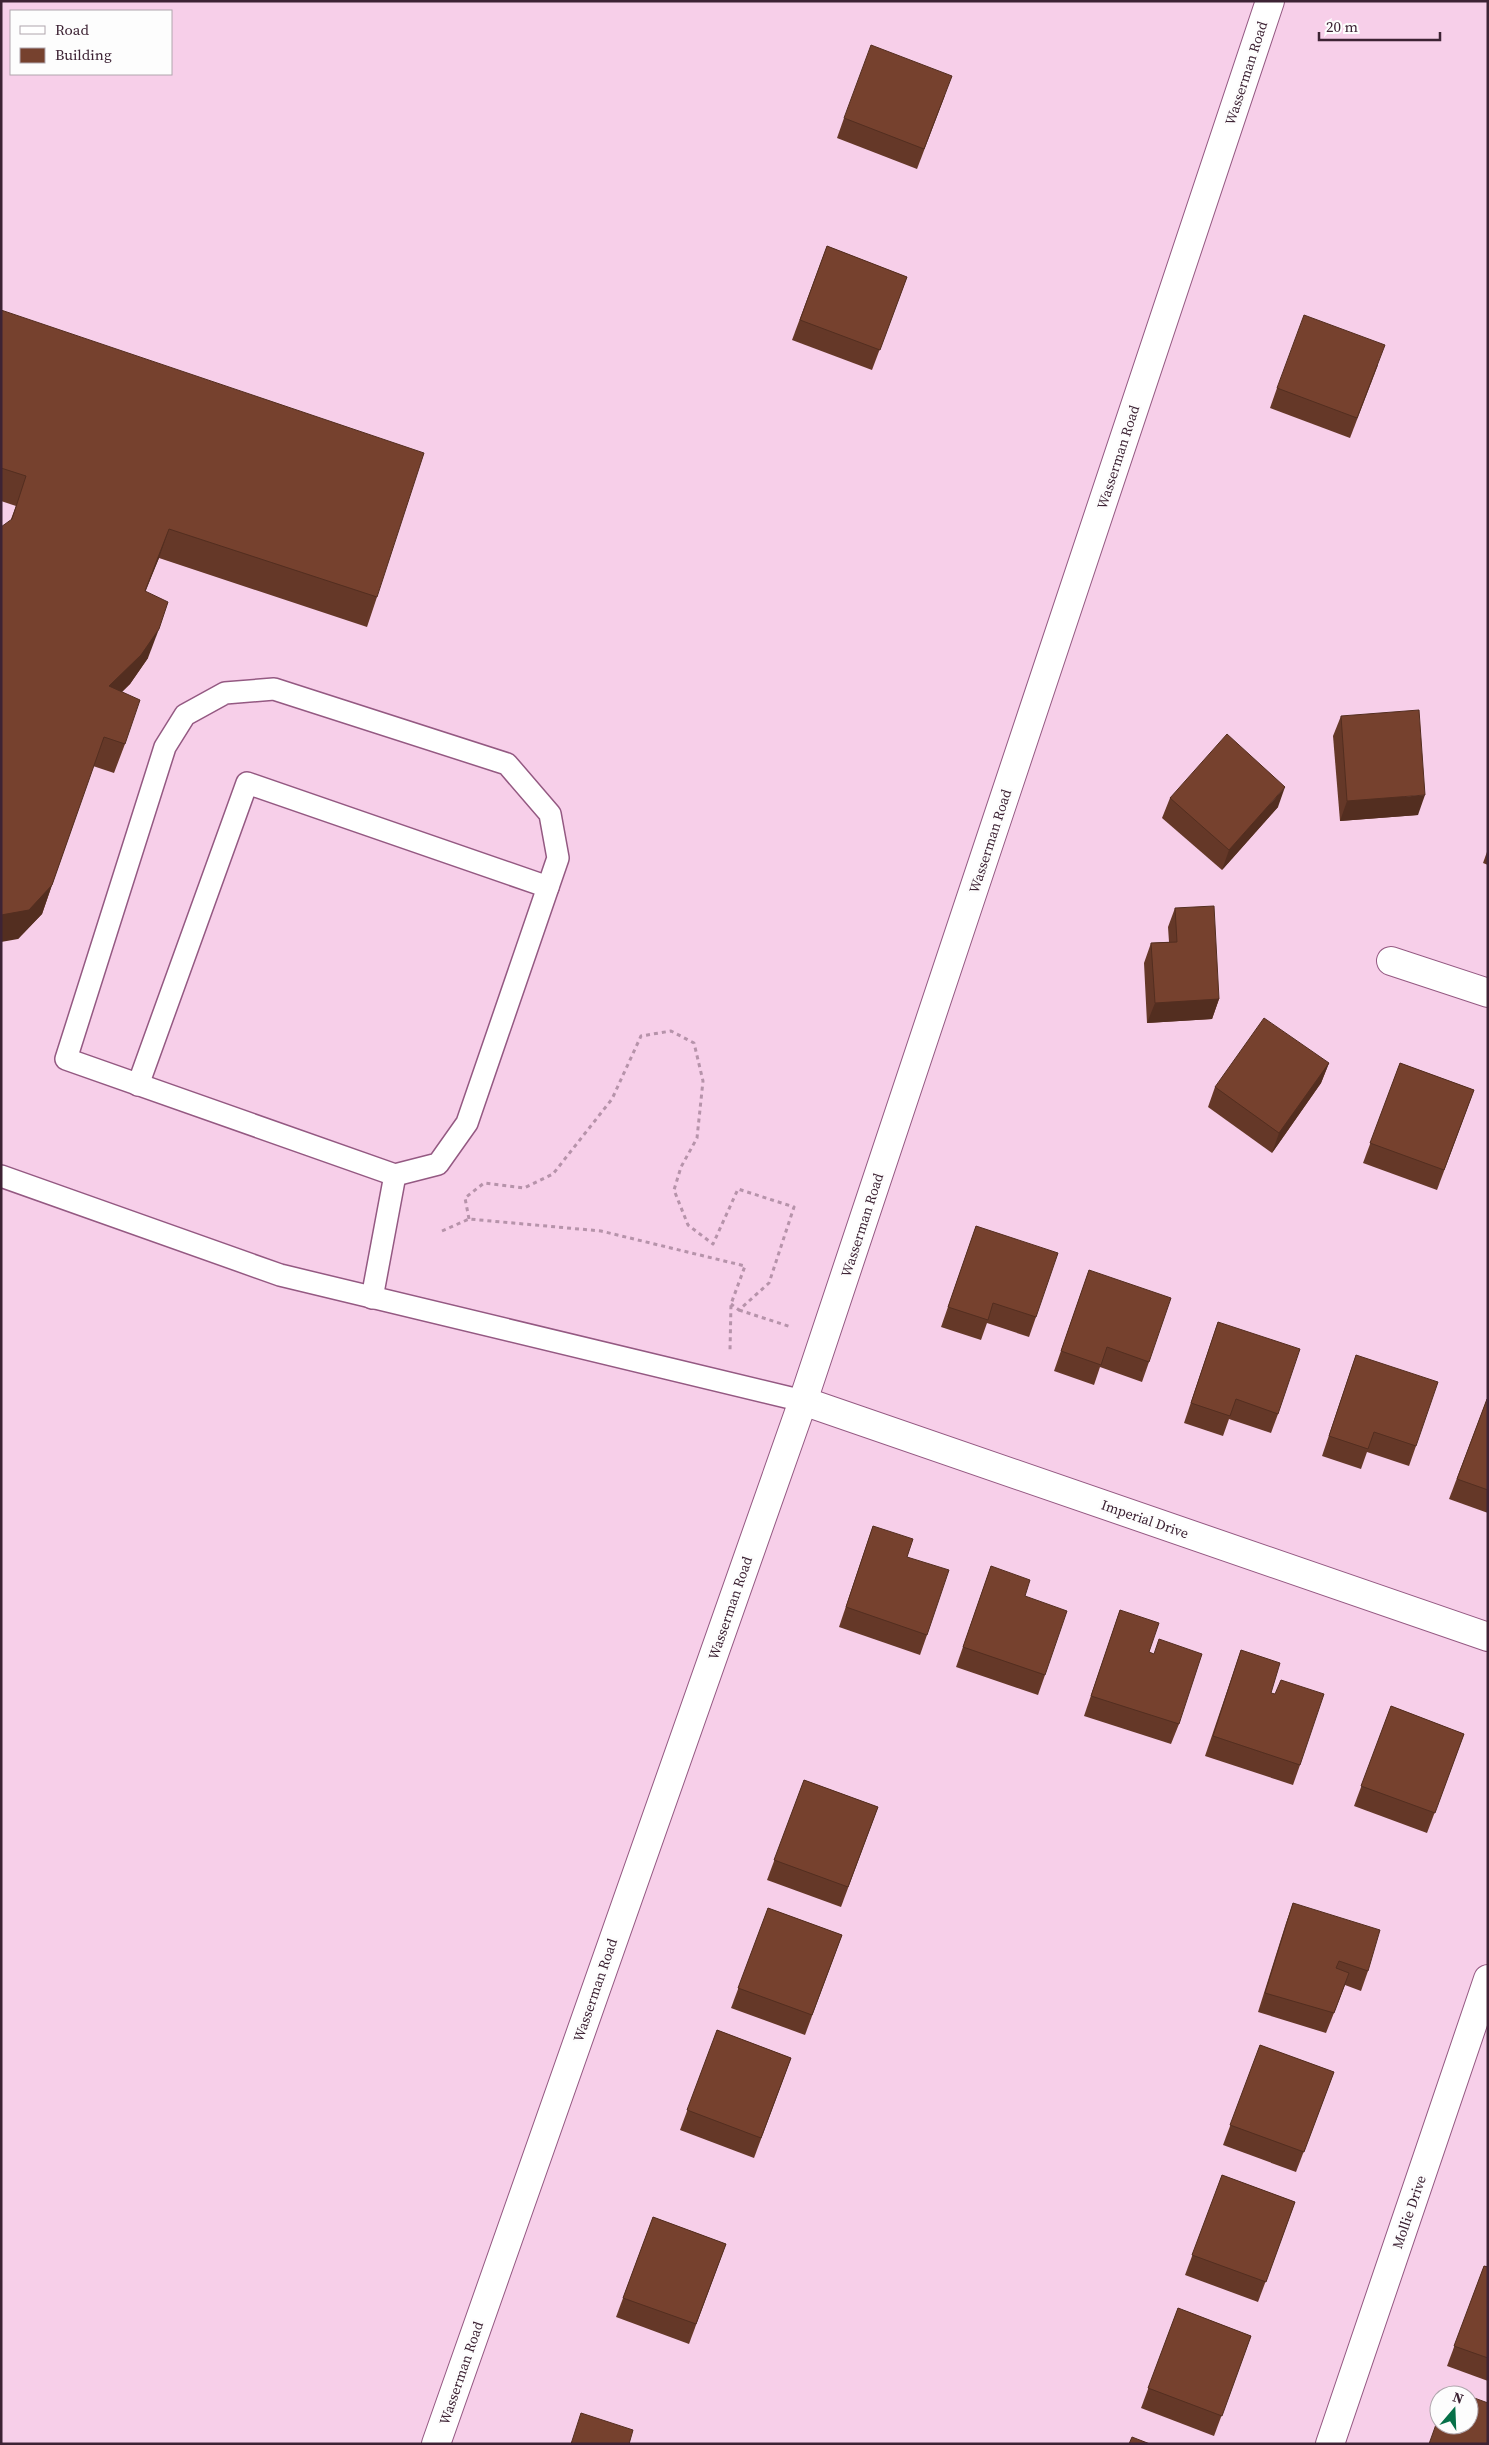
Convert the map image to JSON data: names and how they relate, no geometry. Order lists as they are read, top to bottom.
{
  "streets": {
    "street": ["Wasserman Road", "Imperial Drive", "Mollie Drive"]
  },
  "crossings": [
    ["Wasserman Road", "Imperial Drive"]
  ],
  "legend": ["Road", "Building"],
  "scale_bar": "20 m",
  "north": "top"
}
